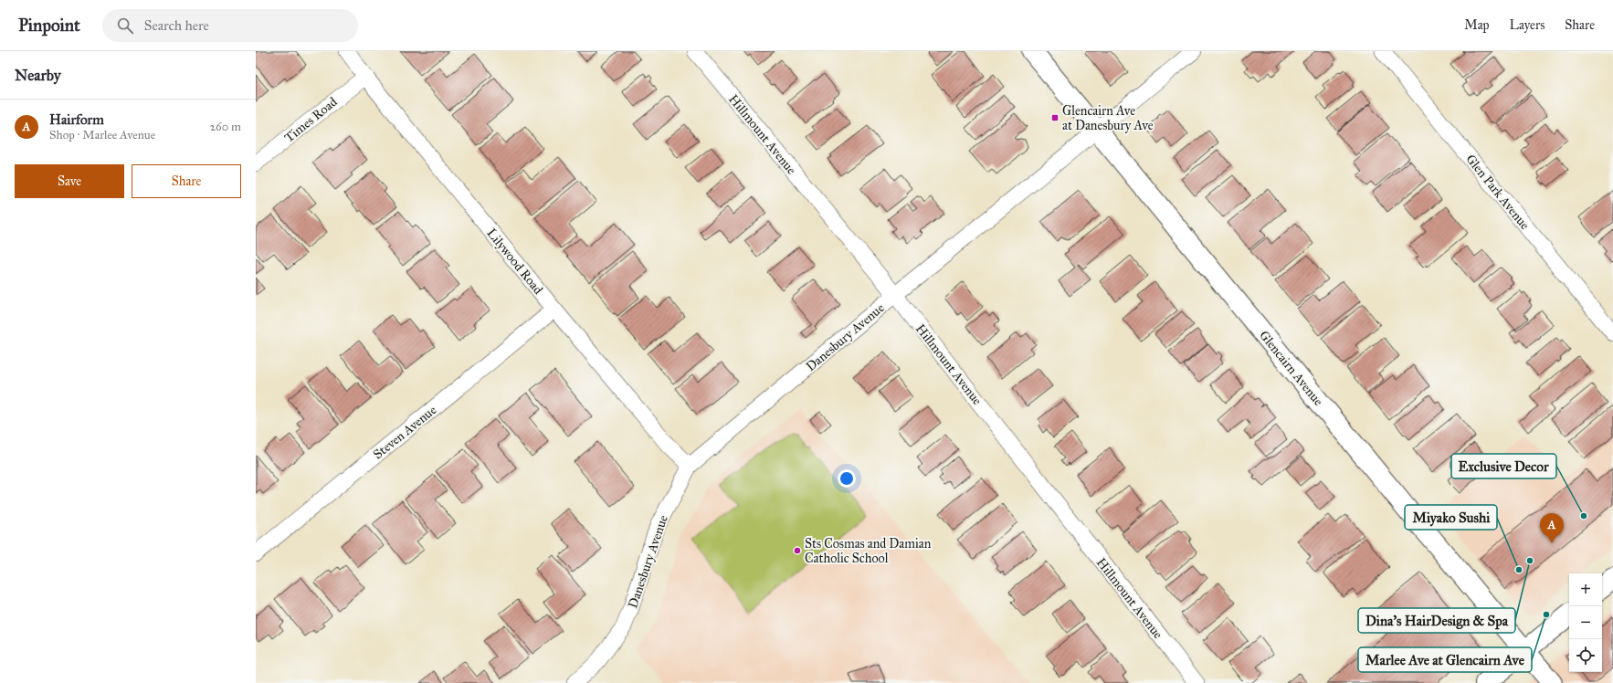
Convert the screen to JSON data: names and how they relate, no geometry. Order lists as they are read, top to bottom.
{
  "streets": {
    "street": [
      "Times Road",
      "Hillmount Avenue",
      "Glen Park Avenue",
      "Lilywood Road",
      "Danesbury Avenue",
      "Glencairn Avenue",
      "Steven Avenue"
    ]
  },
  "crossings": [
    ["Times Road", "Lilywood Road"],
    ["Hillmount Avenue", "Danesbury Avenue"],
    ["Lilywood Road", "Danesbury Avenue"],
    ["Lilywood Road", "Steven Avenue"],
    ["Danesbury Avenue", "Glencairn Avenue"]
  ],
  "places": {
    "transit": ["Glencairn Ave at Danesbury Ave"],
    "other": [
      "Exclusive Decor",
      "Sts Cosmas and Damian Catholic School",
      "Dina's HairDesign & Spa",
      "Miyako Sushi",
      "Marlee Ave at Glencairn Ave"
    ]
  },
  "page": {
    "header": "Pinpoint",
    "search": "Search here",
    "nav": ["Map", "Layers", "Share"],
    "heading": "Nearby",
    "list": [
      {
        "mark": "A",
        "name": "Hairform",
        "note": "Shop · Marlee Avenue",
        "value": "260 m"
      }
    ],
    "buttons": ["Save", "Share"],
    "pins": "A",
    "map_buttons": ["+", "−"]
  }
}
